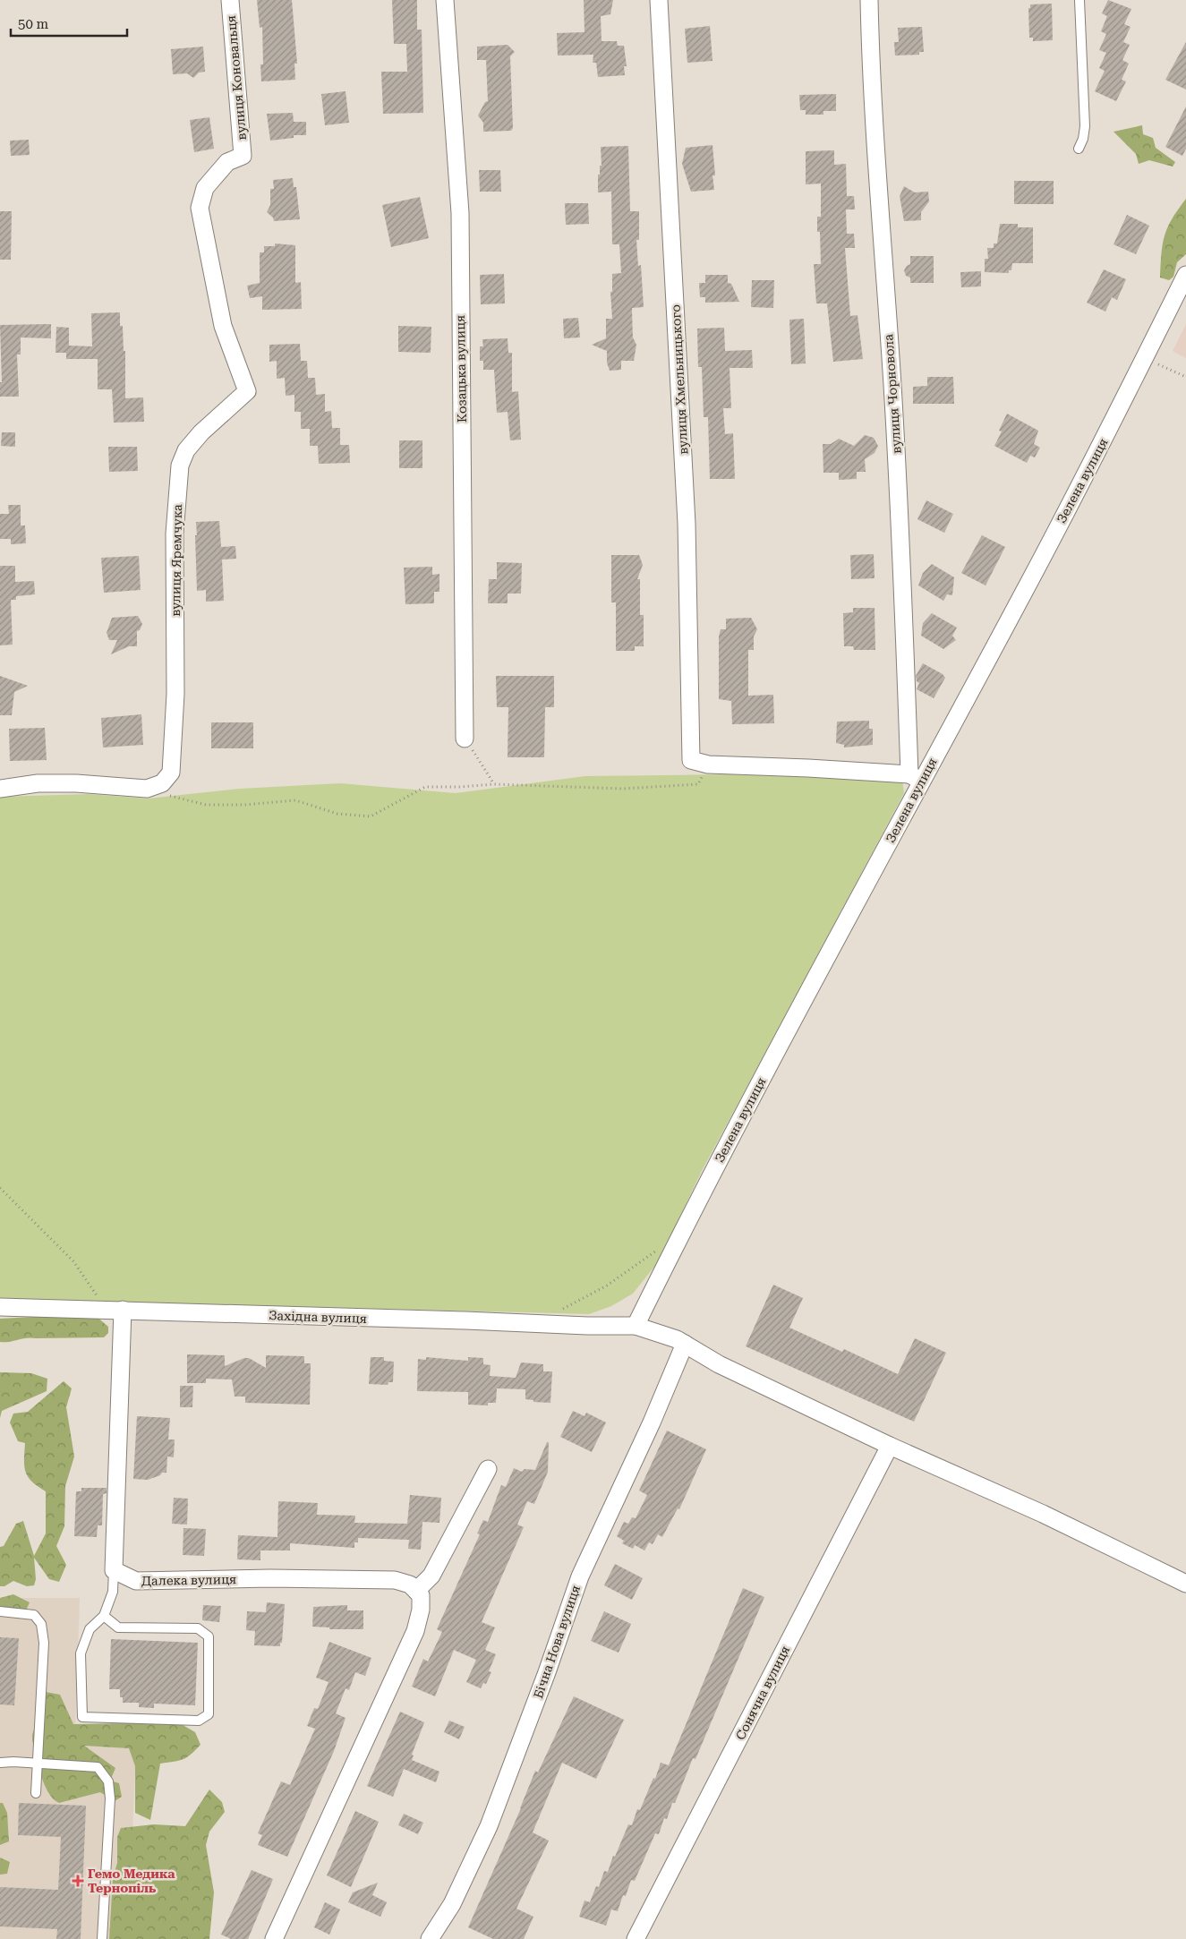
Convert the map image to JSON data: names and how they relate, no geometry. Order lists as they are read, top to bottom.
{
  "streets": {
    "street": [
      "вулиця Коновальця",
      "Козацька вулиця",
      "вулиця Хмельницького",
      "вулиця Чорновола",
      "Зелена вулиця",
      "вулиця Яремчука",
      "Західна вулиця",
      "Далека вулиця",
      "Бічна Нова вулиця",
      "Сонячна вулиця"
    ]
  },
  "crossings": [
    ["вулиця Коновальця", "вулиця Яремчука"],
    ["вулиця Чорновола", "Зелена вулиця"],
    ["Зелена вулиця", "Західна вулиця"]
  ],
  "places": {
    "health": ["Гемо Медика Тернопіль"]
  },
  "scale_bar": "50 m"
}
